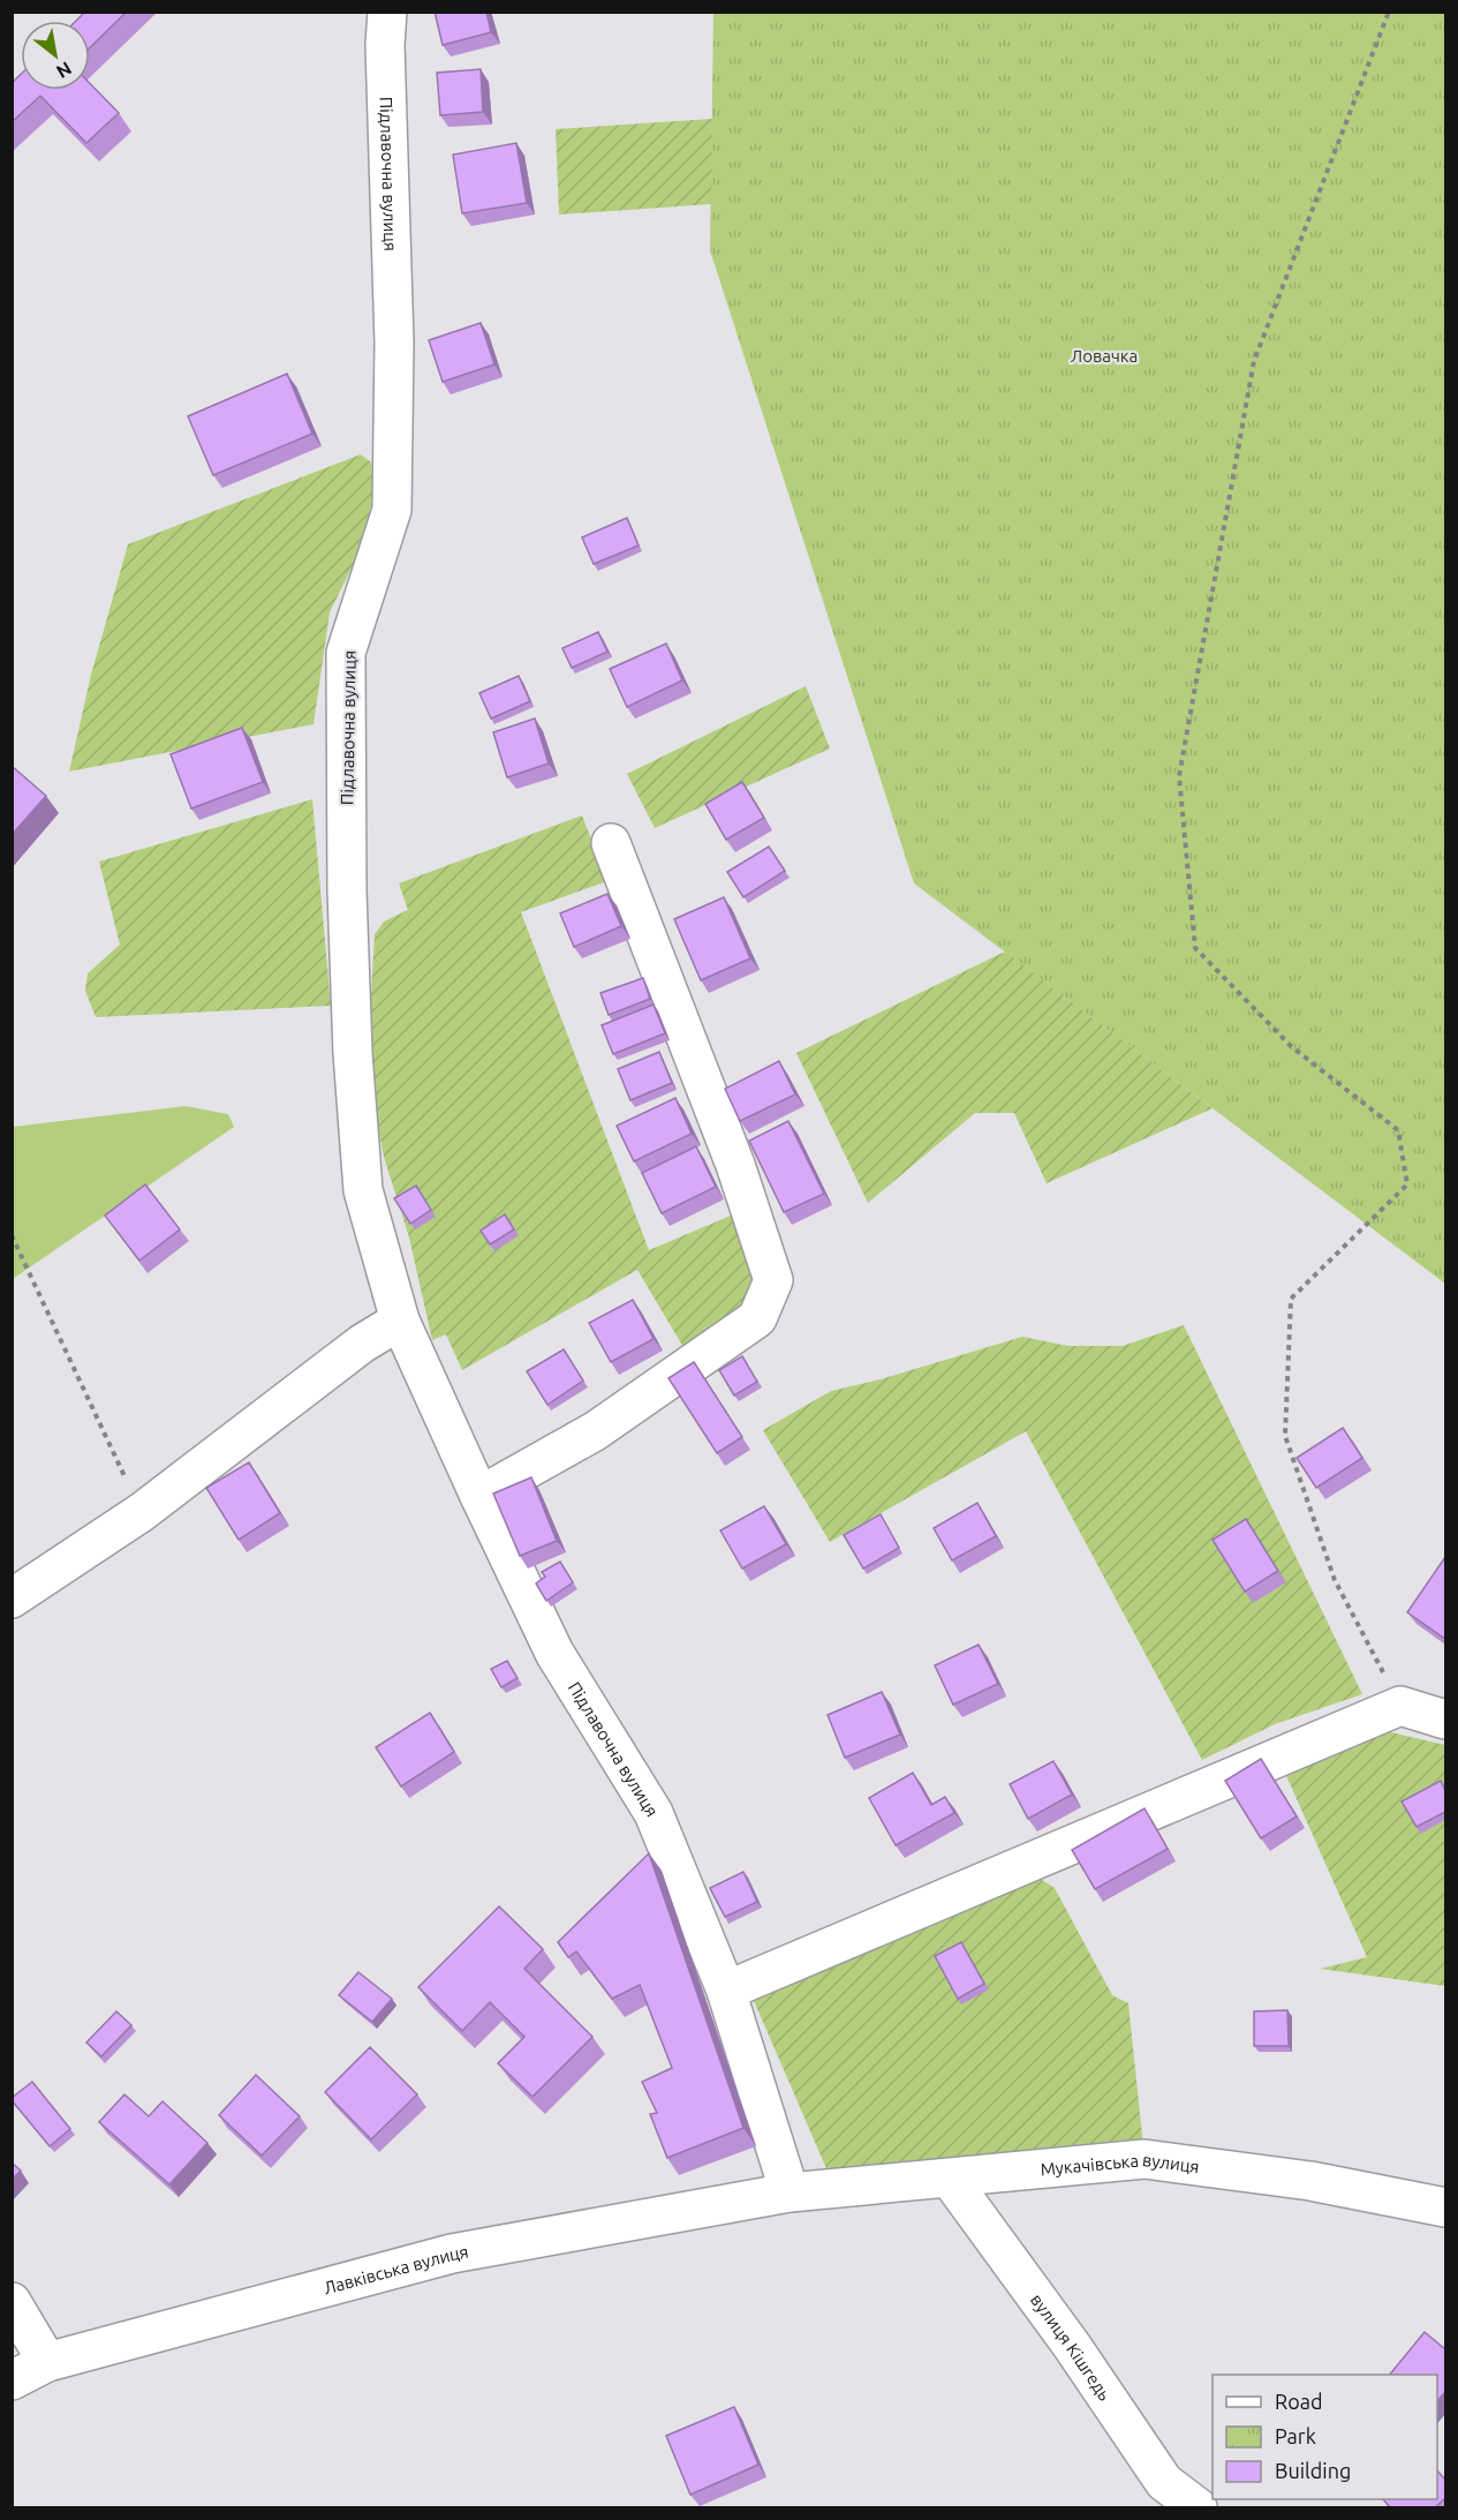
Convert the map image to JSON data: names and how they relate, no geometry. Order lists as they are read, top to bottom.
{
  "streets": {
    "street": [
      "Підлавочна вулиця",
      "Мукачівська вулиця",
      "Лавківська вулиця",
      "вулиця Кішгедь"
    ]
  },
  "crossings": [
    ["Підлавочна вулиця", "Мукачівська вулиця"],
    ["Підлавочна вулиця", "Лавківська вулиця"],
    ["Мукачівська вулиця", "Лавківська вулиця"],
    ["Мукачівська вулиця", "вулиця Кішгедь"]
  ],
  "parks": ["Ловачка"],
  "legend": ["Road", "Park", "Building"],
  "north": "bottom right"
}
